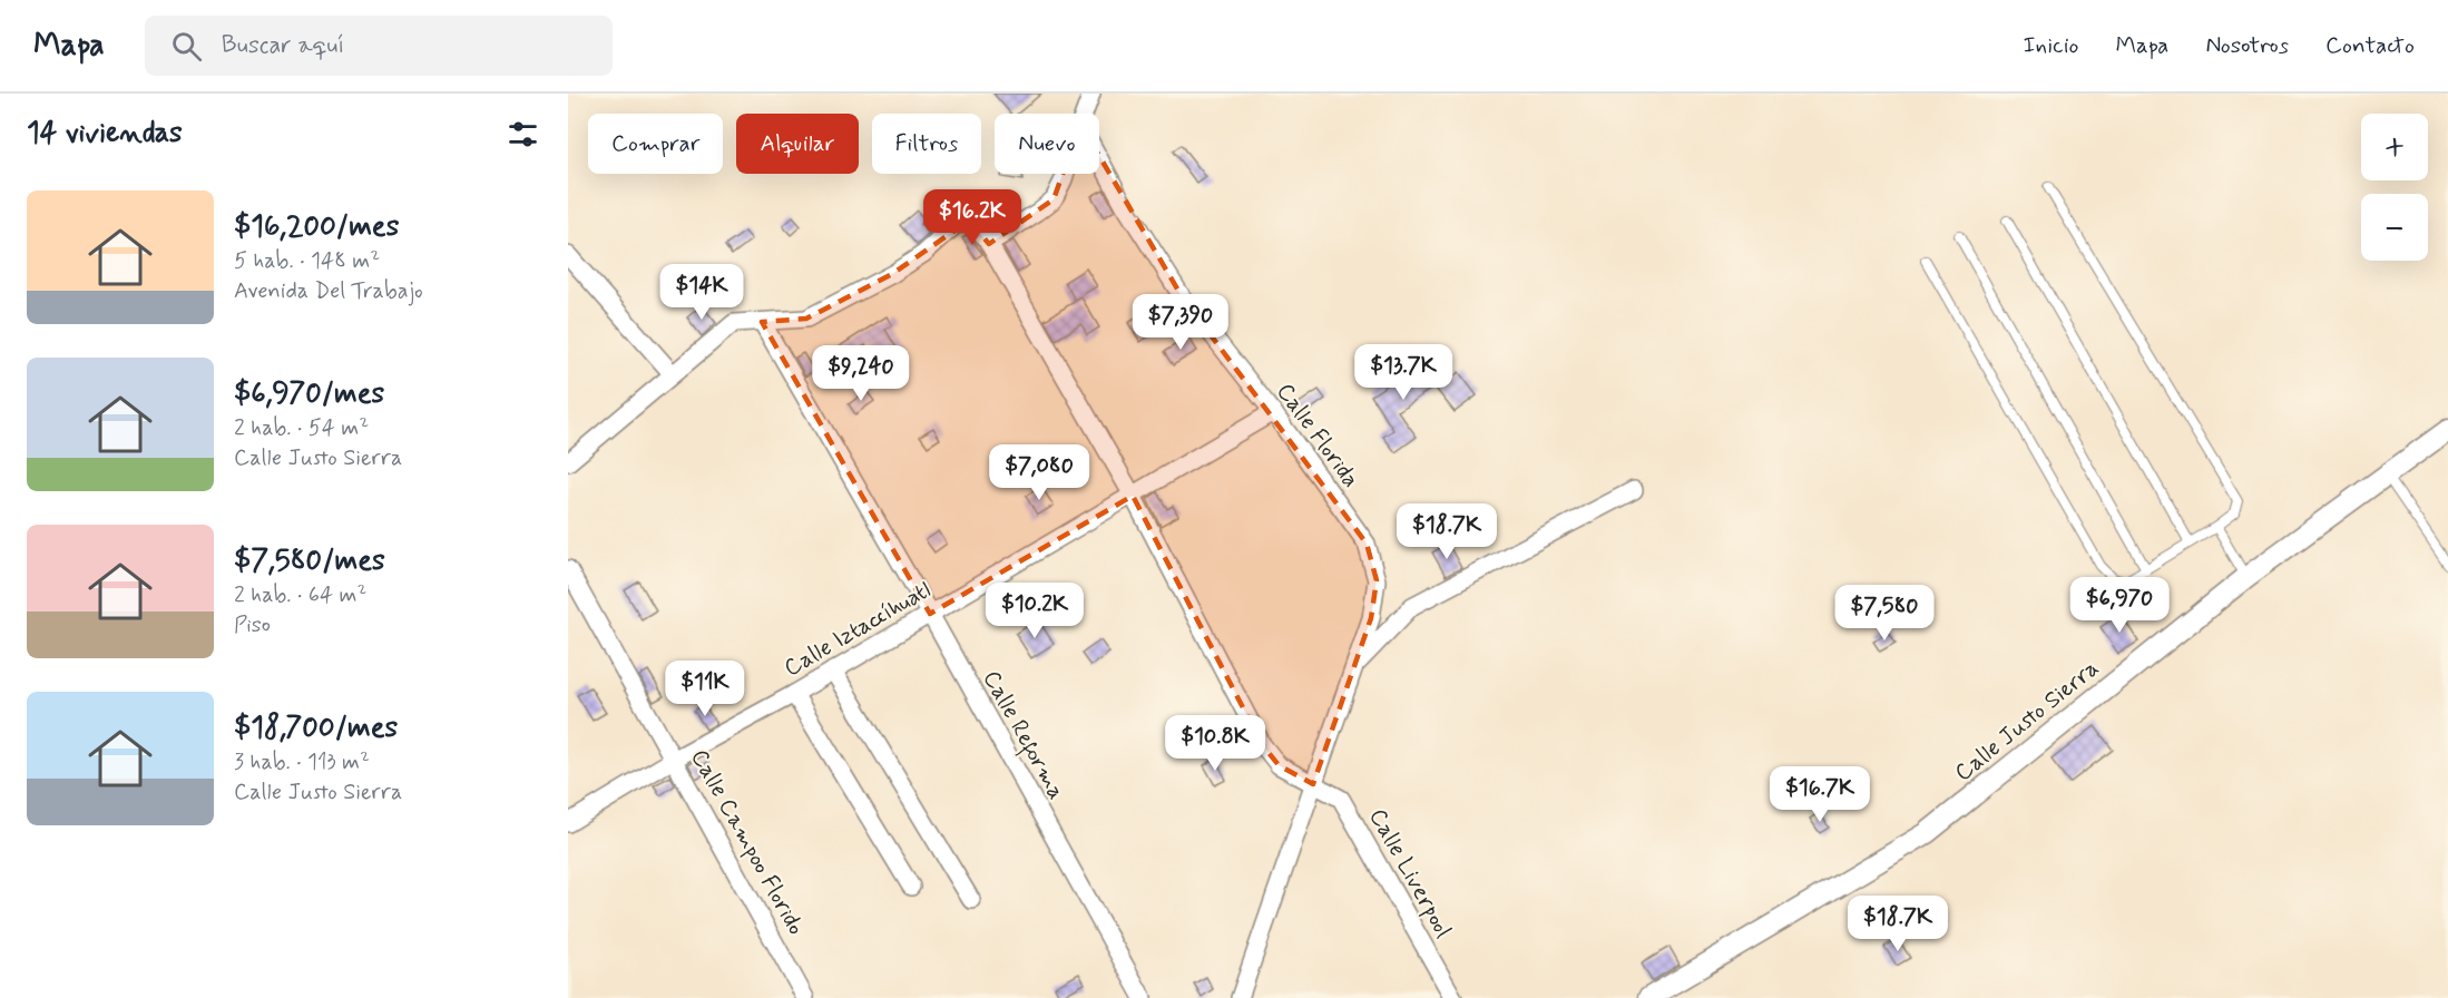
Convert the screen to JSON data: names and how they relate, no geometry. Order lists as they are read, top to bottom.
{
  "streets": {
    "street": [
      "Calle Florida",
      "Calle Iztaccíhuatl",
      "Calle Justo Sierra",
      "Calle Reforma",
      "Calle Campoo Florido",
      "Calle Liverpool"
    ]
  },
  "crossings": [
    ["Calle Florida", "Calle Iztaccíhuatl"],
    ["Calle Florida", "Calle Liverpool"],
    ["Calle Iztaccíhuatl", "Calle Reforma"],
    ["Calle Iztaccíhuatl", "Calle Campoo Florido"],
    ["Calle Iztaccíhuatl", "Calle Liverpool"],
    ["Calle Reforma", "Calle Liverpool"]
  ],
  "page": {
    "header": "Mapa",
    "search": "Buscar aquí",
    "nav": [
      "Inicio",
      "Mapa",
      "Nosotros",
      "Contacto"
    ],
    "heading": "14 viviendas",
    "map_buttons": ["+", "−"],
    "chip": [
      "Comprar",
      "Alquilar",
      "Filtros",
      "Nuevo"
    ],
    "list": [
      {
        "name": "$16,200/mes",
        "note": "5 hab. · 148 m² · Avenida Del Trabajo"
      },
      {
        "name": "$6,970/mes",
        "note": "2 hab. · 54 m² · Calle Justo Sierra"
      },
      {
        "name": "$7,580/mes",
        "note": "2 hab. · 64 m² · Piso"
      },
      {
        "name": "$18,700/mes",
        "note": "3 hab. · 113 m² · Calle Justo Sierra"
      }
    ],
    "price": [
      "$16.2K",
      "$14K",
      "$7,390",
      "$13.7K",
      "$9,240",
      "$7,080",
      "$18.7K",
      "$6,970",
      "$10.2K",
      "$7,580",
      "$11K",
      "$10.8K",
      "$16.7K",
      "$18.7K"
    ]
  }
}
